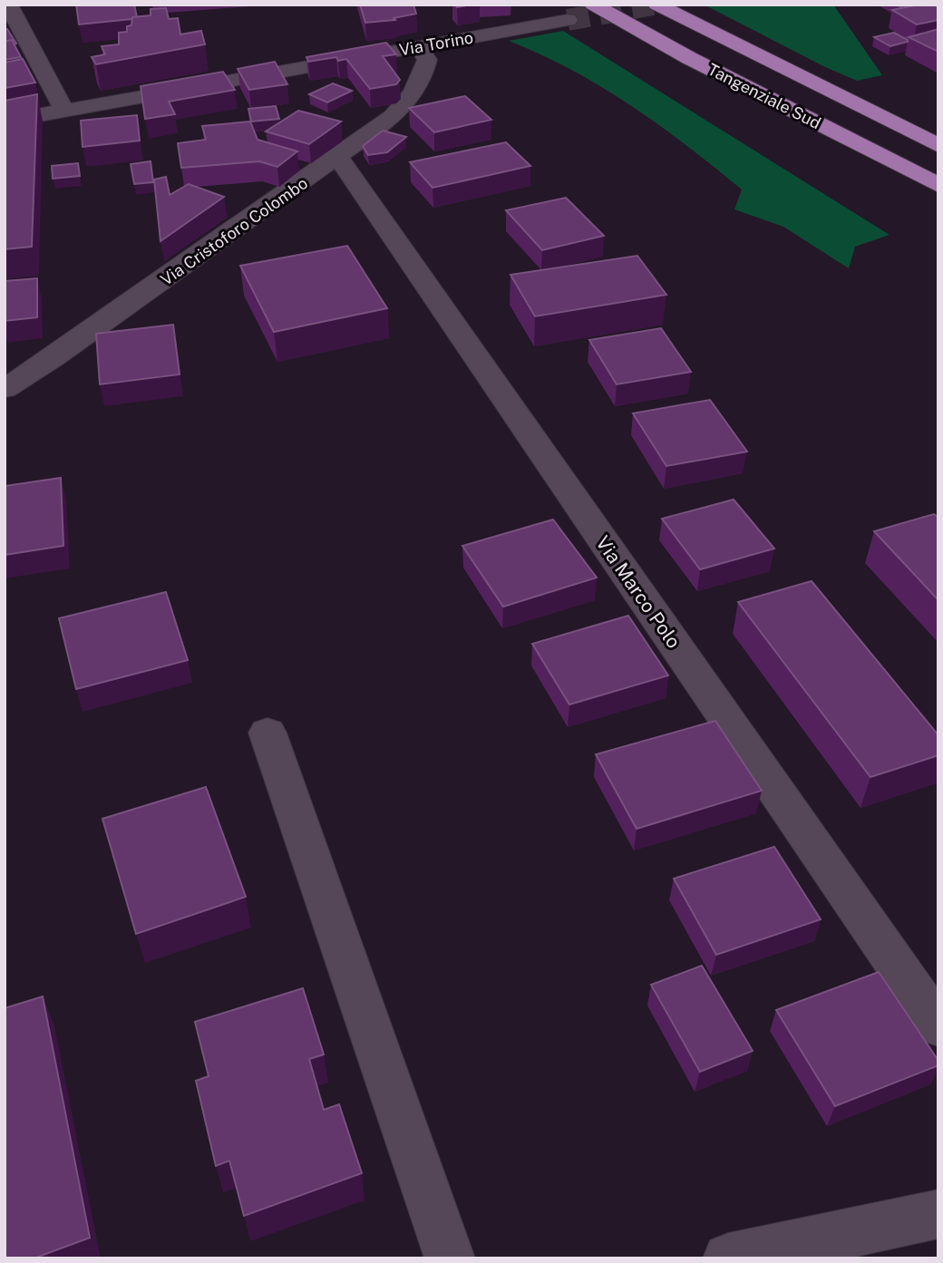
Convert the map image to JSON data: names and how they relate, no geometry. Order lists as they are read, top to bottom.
{
  "streets": {
    "highway": ["Tangenziale Sud"],
    "street": ["Via Torino", "Via Cristoforo Colombo", "Via Marco Polo"]
  },
  "crossings": [
    ["Via Torino", "Via Cristoforo Colombo"],
    ["Via Cristoforo Colombo", "Via Marco Polo"]
  ]
}
